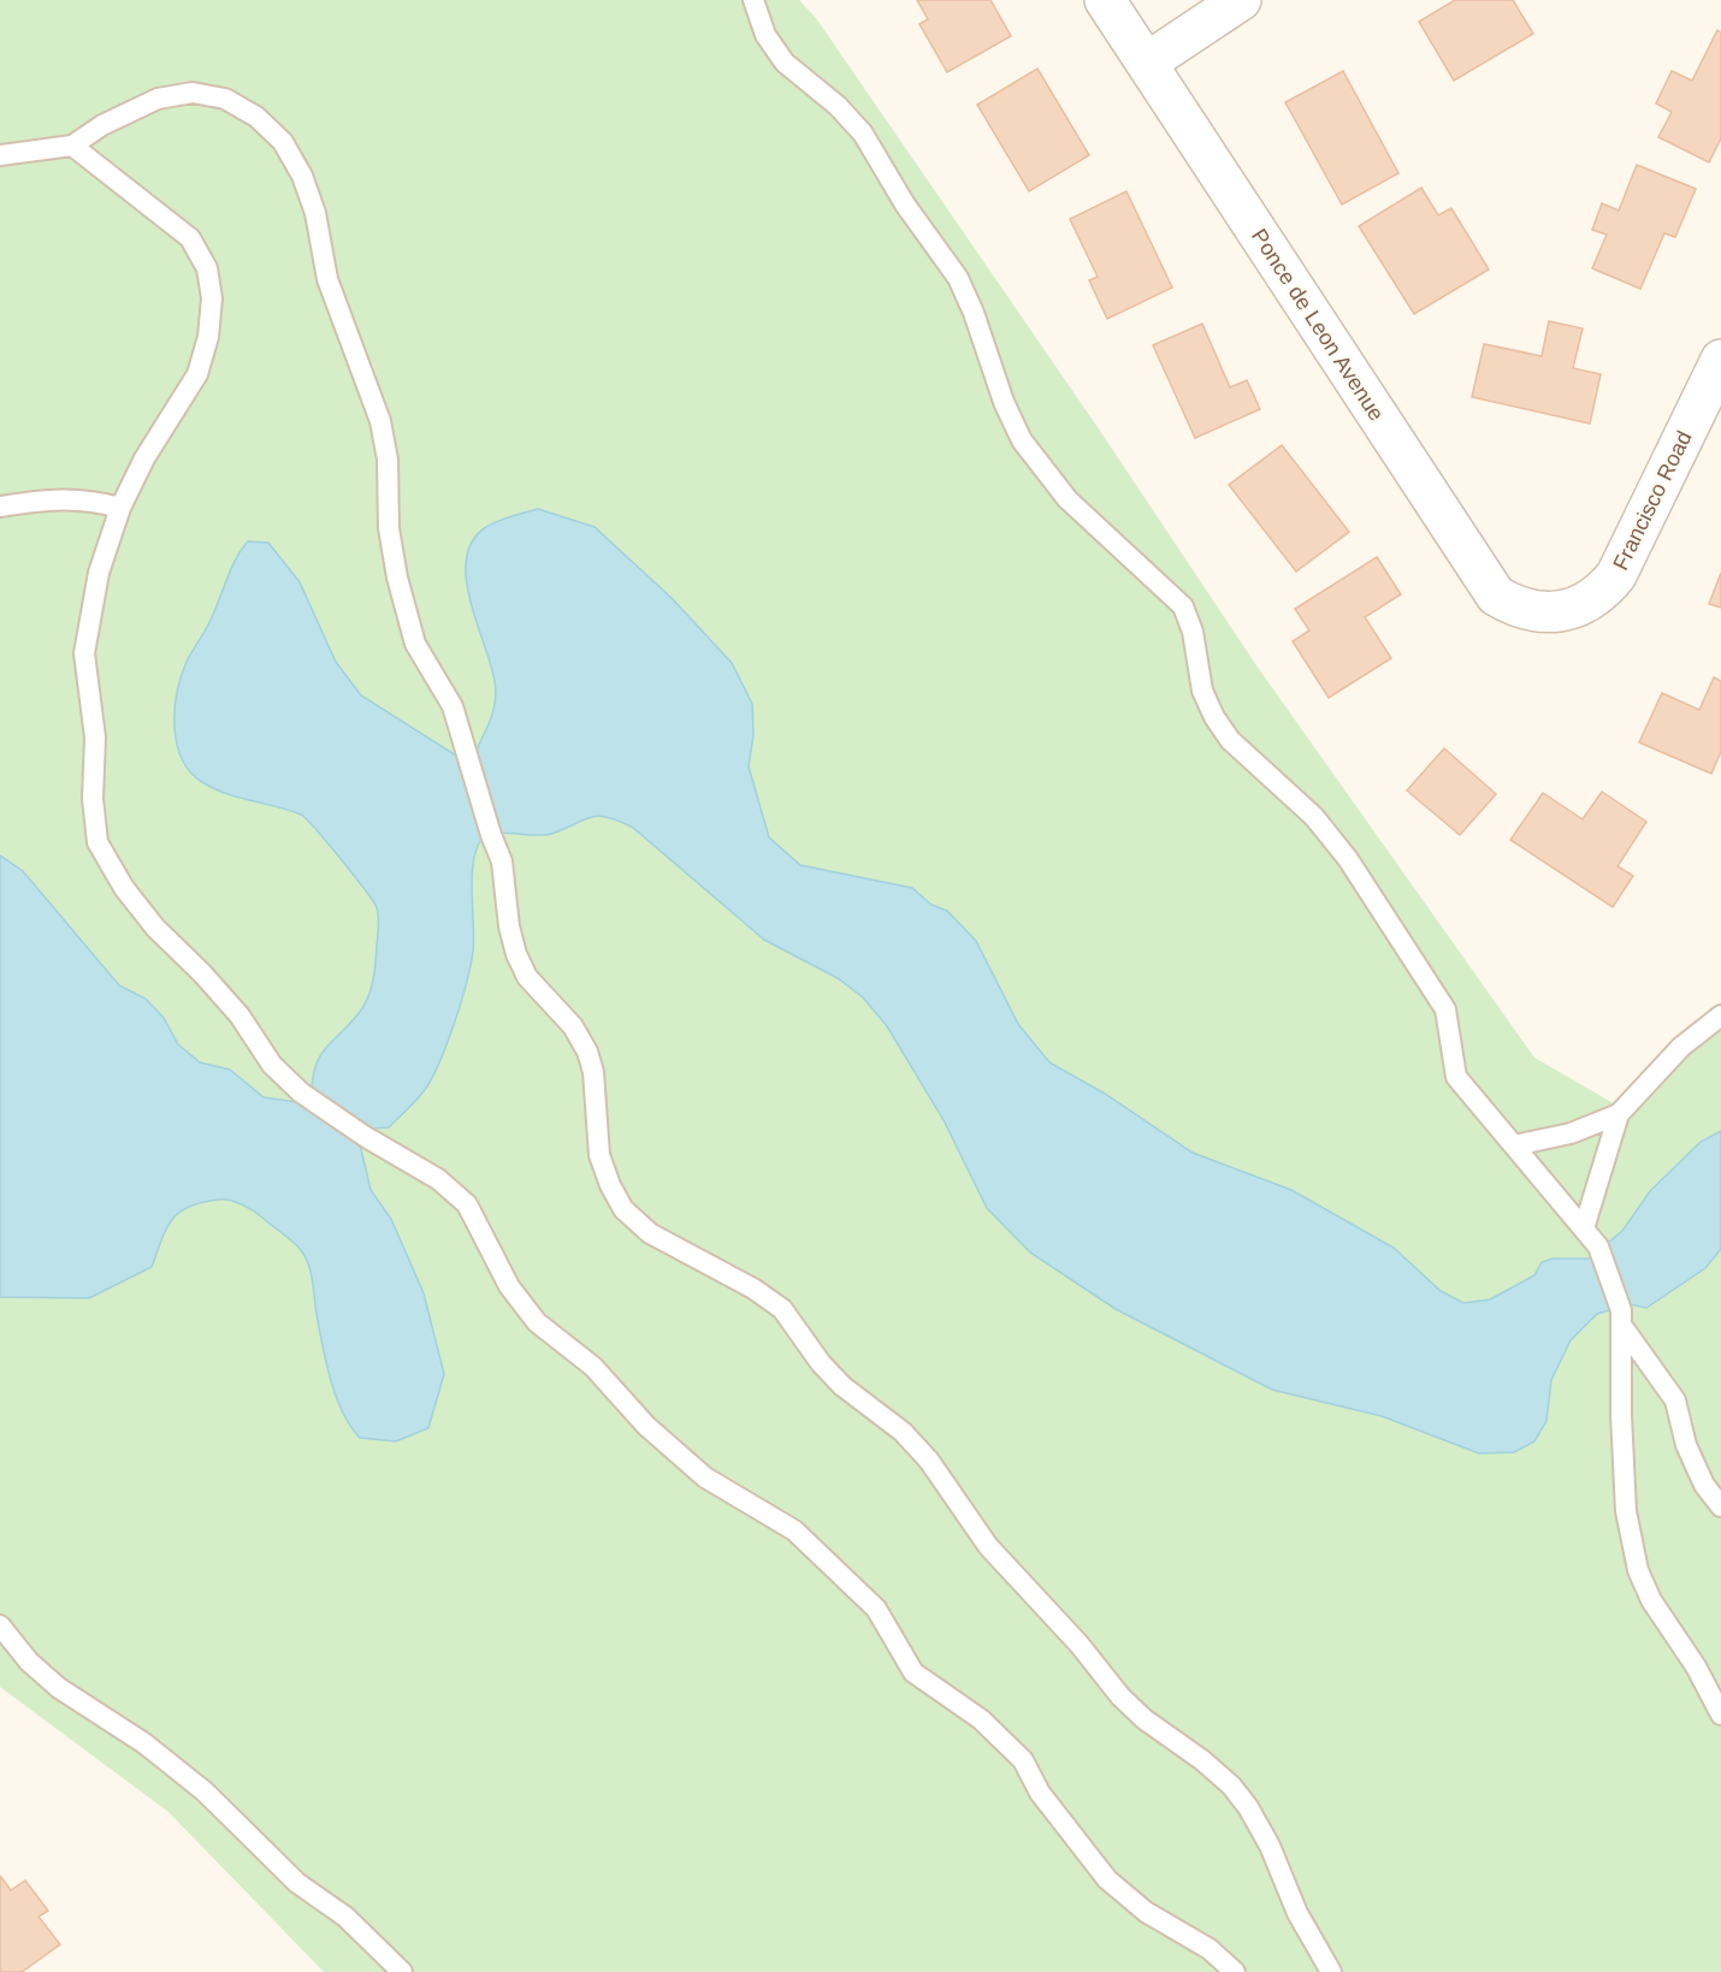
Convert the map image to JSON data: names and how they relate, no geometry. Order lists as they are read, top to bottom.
{
  "streets": {
    "street": ["Ponce de Leon Avenue", "Francisco Road"]
  },
  "crossings": [
    ["Ponce de Leon Avenue", "Francisco Road"]
  ]
}
